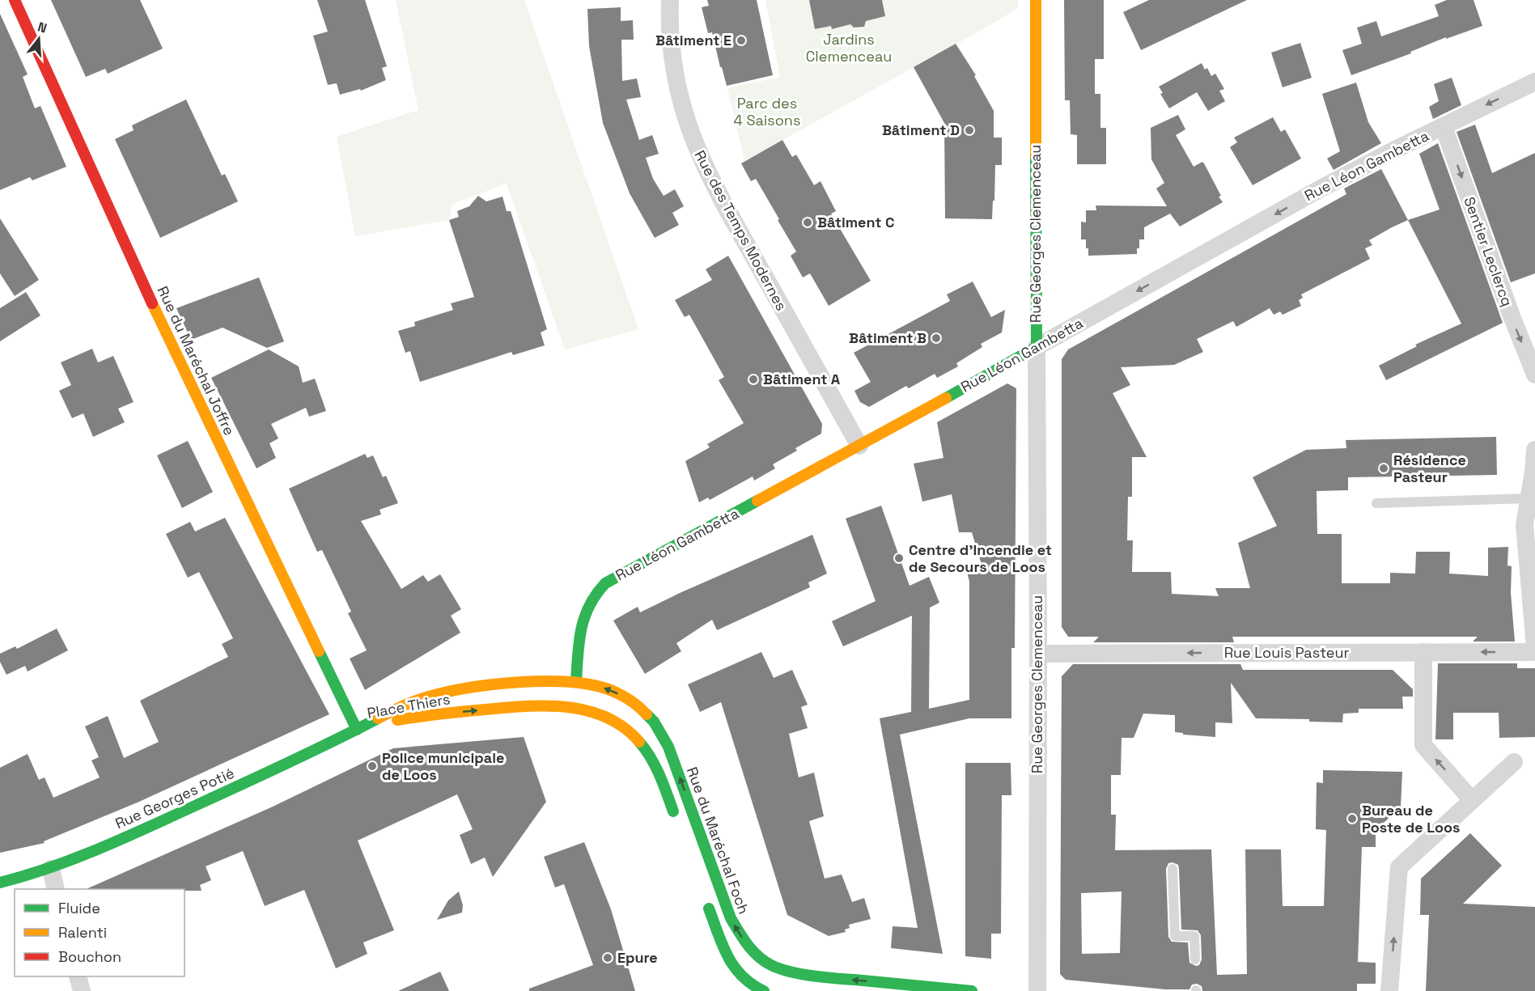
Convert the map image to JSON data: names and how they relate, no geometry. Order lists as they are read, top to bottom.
{
  "streets": {
    "street": [
      "Rue Léon Gambetta",
      "Rue des Temps Modernes",
      "Rue Georges Clemenceau",
      "Sentier Leclercq",
      "Rue du Maréchal Joffre",
      "Rue Louis Pasteur",
      "Place Thiers",
      "Rue Georges Potié",
      "Rue du Maréchal Foch"
    ]
  },
  "crossings": [
    ["Rue Léon Gambetta", "Rue des Temps Modernes"],
    ["Rue Léon Gambetta", "Rue Georges Clemenceau"],
    ["Rue Léon Gambetta", "Sentier Leclercq"],
    ["Rue Léon Gambetta", "Place Thiers"],
    ["Rue Georges Clemenceau", "Rue Louis Pasteur"],
    ["Rue du Maréchal Joffre", "Place Thiers"],
    ["Rue du Maréchal Joffre", "Rue Georges Potié"],
    ["Place Thiers", "Rue Georges Potié"],
    ["Place Thiers", "Rue du Maréchal Foch"]
  ],
  "one_way": [
    "Rue Léon Gambetta",
    "Sentier Leclercq",
    "Rue Louis Pasteur",
    "Rue du Maréchal Foch"
  ],
  "parks": ["Jardins Clemenceau", "Parc des 4 Saisons"],
  "places": [
    "Bâtiment E",
    "Bâtiment D",
    "Bâtiment C",
    "Bâtiment B",
    "Bâtiment A",
    "Résidence Pasteur",
    "Centre d'Incendie et de Secours de Loos",
    "Police municipale de Loos",
    "Bureau de Poste de Loos",
    "Epure"
  ],
  "legend": ["Fluide", "Ralenti", "Bouchon"],
  "north": "top"
}
